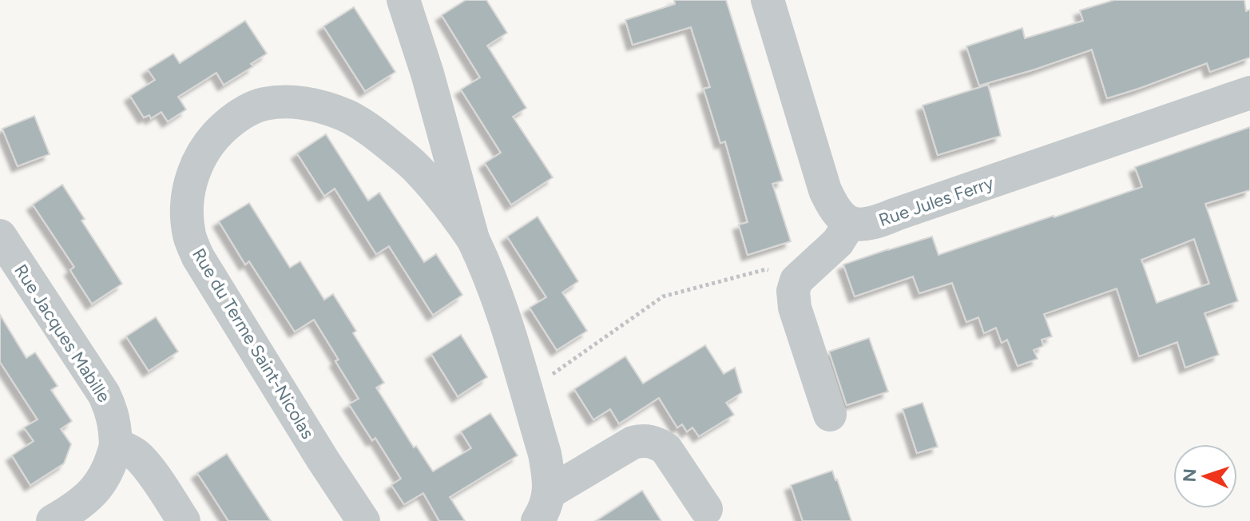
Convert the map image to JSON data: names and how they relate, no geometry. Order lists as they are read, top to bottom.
{
  "streets": {
    "street": ["Rue Jules Ferry", "Rue Jacques Mabille", "Rue du Terme Saint-Nicolas"]
  },
  "north": "left"
}
